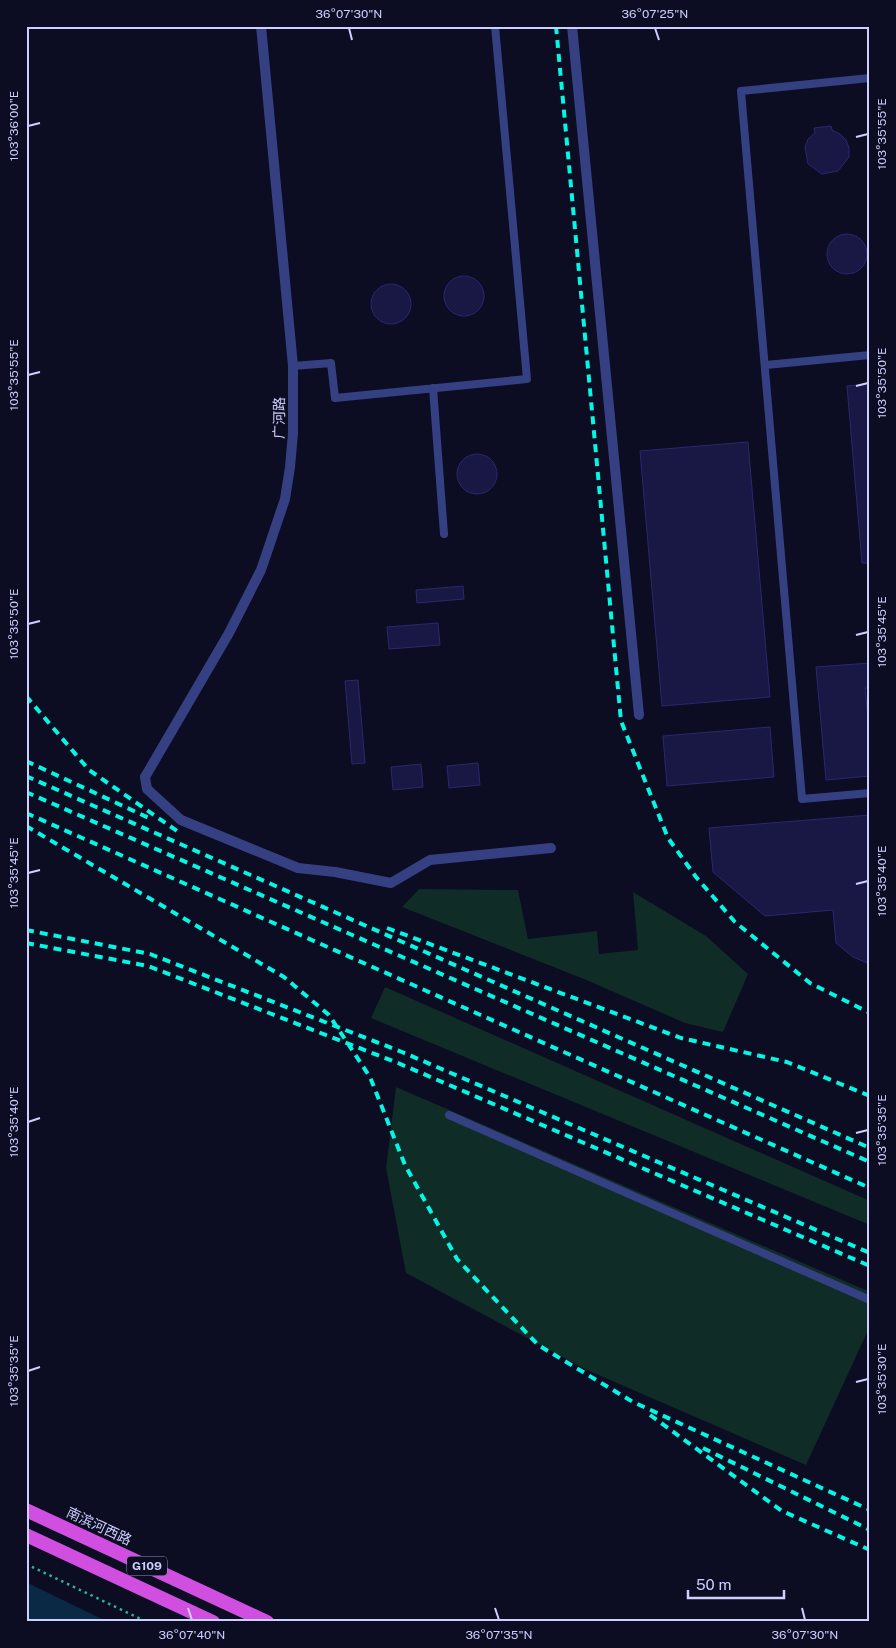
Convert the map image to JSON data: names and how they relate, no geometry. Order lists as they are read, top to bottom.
{
  "streets": {
    "highway": ["南滨河西路", "G109"],
    "street": ["广河路"]
  },
  "scale_bar": "50 m",
  "coordinates": [
    "36°07'30\"N",
    "36°07'25\"N",
    "103°36'00\"E",
    "103°35'55\"E",
    "103°35'50\"E",
    "103°35'45\"E",
    "103°35'40\"E",
    "103°35'35\"E",
    "103°35'30\"E",
    "36°07'40\"N",
    "36°07'35\"N"
  ]
}
